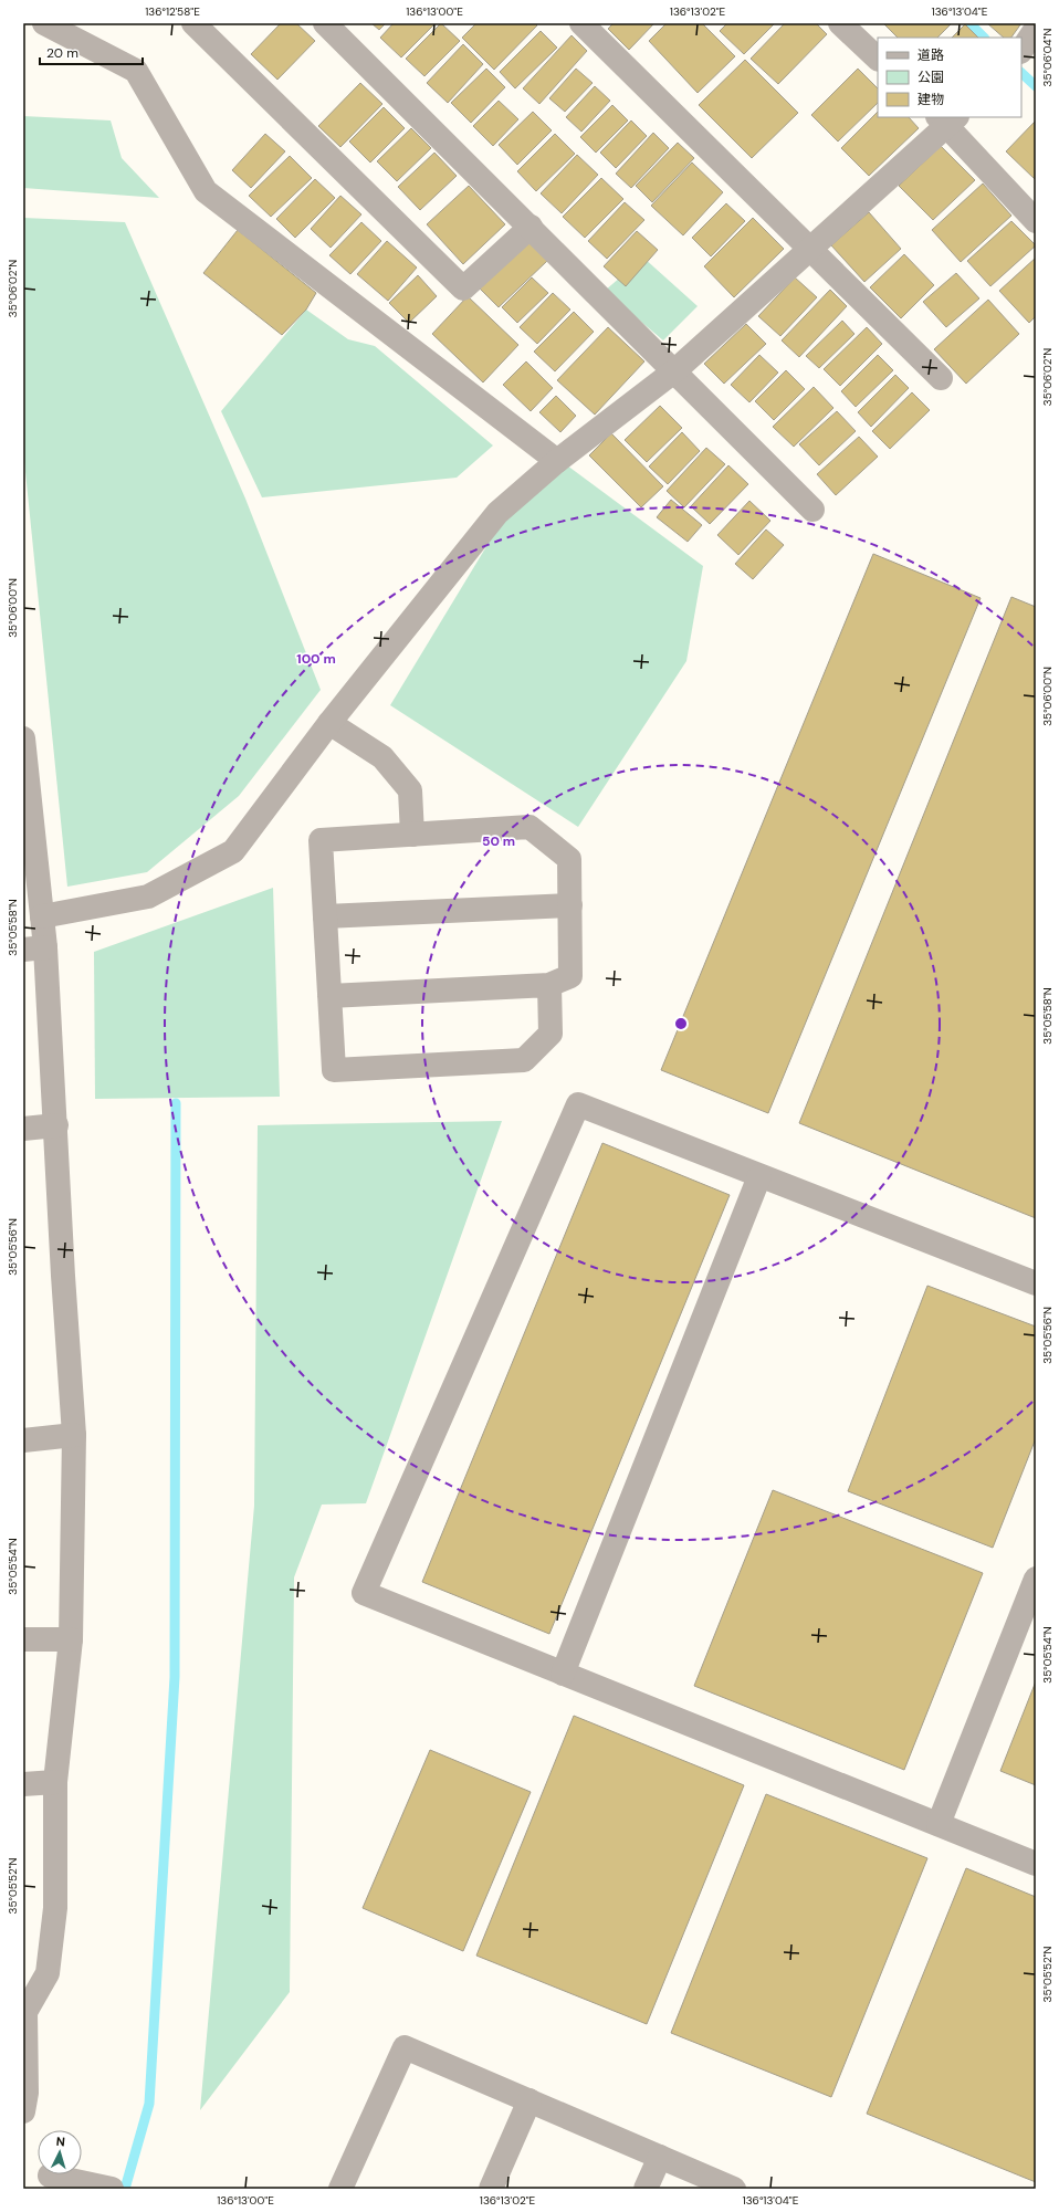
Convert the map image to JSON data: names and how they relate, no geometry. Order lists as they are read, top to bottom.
{
  "legend": ["道路", "公園", "建物"],
  "scale_bar": "20 m",
  "north": "top",
  "coordinates": [
    "136°12'58\"E",
    "136°13'00\"E",
    "136°13'02\"E",
    "136°13'04\"E",
    "35°06'04\"N",
    "35°06'02\"N",
    "35°06'00\"N",
    "35°05'58\"N",
    "35°05'56\"N",
    "35°05'54\"N",
    "35°05'52\"N"
  ],
  "rings": ["100 m", "50 m"]
}
